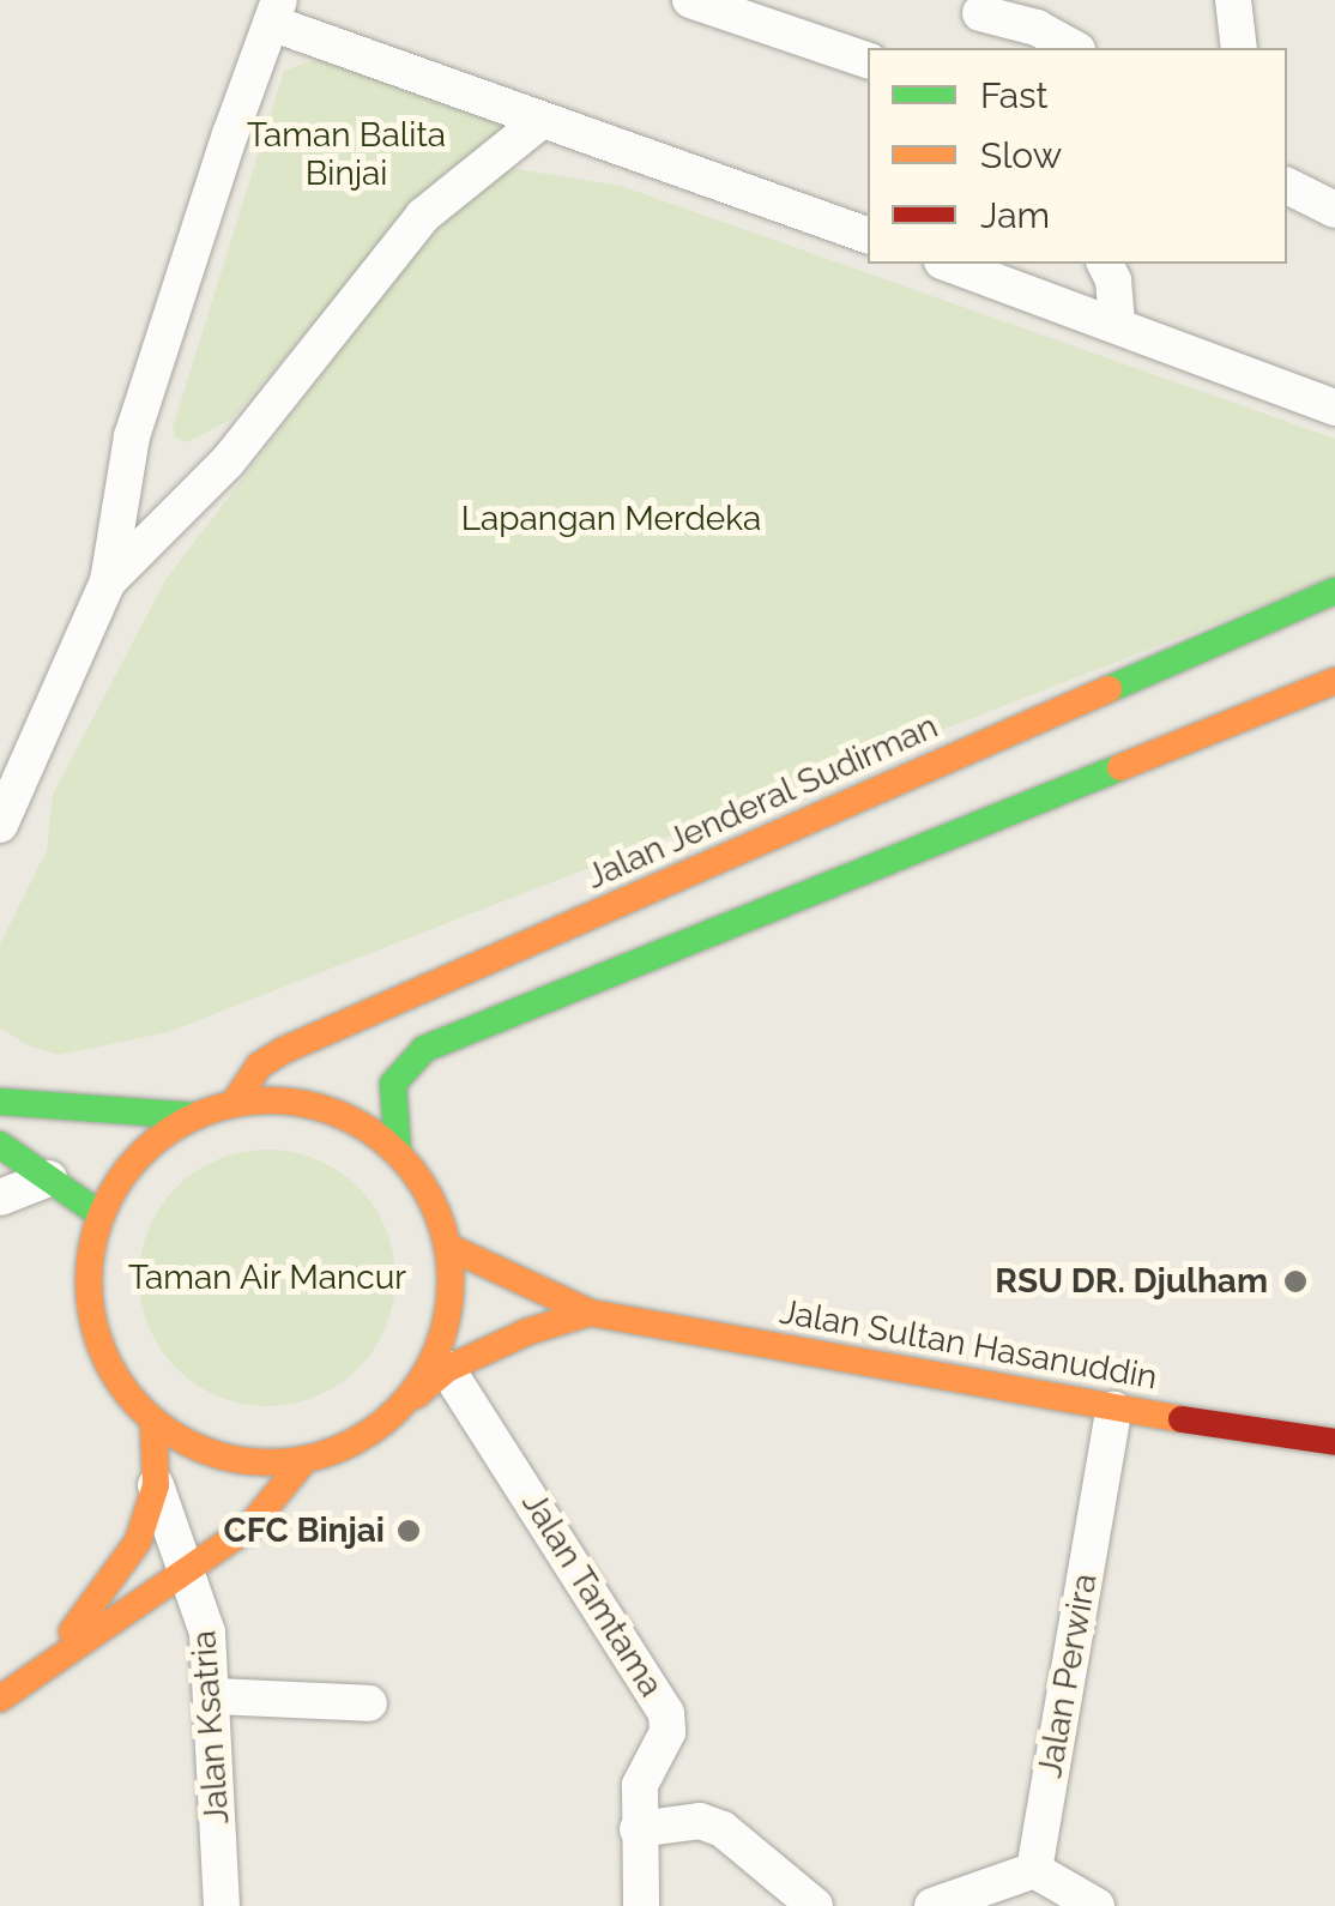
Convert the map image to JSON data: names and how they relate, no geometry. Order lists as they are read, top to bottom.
{
  "streets": {
    "main road": ["Jalan Jenderal Sudirman", "Jalan Sultan Hasanuddin"],
    "street": ["Jalan Tamtama", "Jalan Perwira", "Jalan Ksatria"]
  },
  "crossings": [
    ["Jalan Jenderal Sudirman", "Jalan Sultan Hasanuddin"],
    ["Jalan Sultan Hasanuddin", "Jalan Tamtama"],
    ["Jalan Sultan Hasanuddin", "Jalan Perwira"]
  ],
  "parks": ["Taman Balita Binjai", "Lapangan Merdeka", "Taman Air Mancur"],
  "places": ["RSU DR. Djulham", "CFC Binjai"],
  "legend": ["Fast", "Slow", "Jam"]
}
